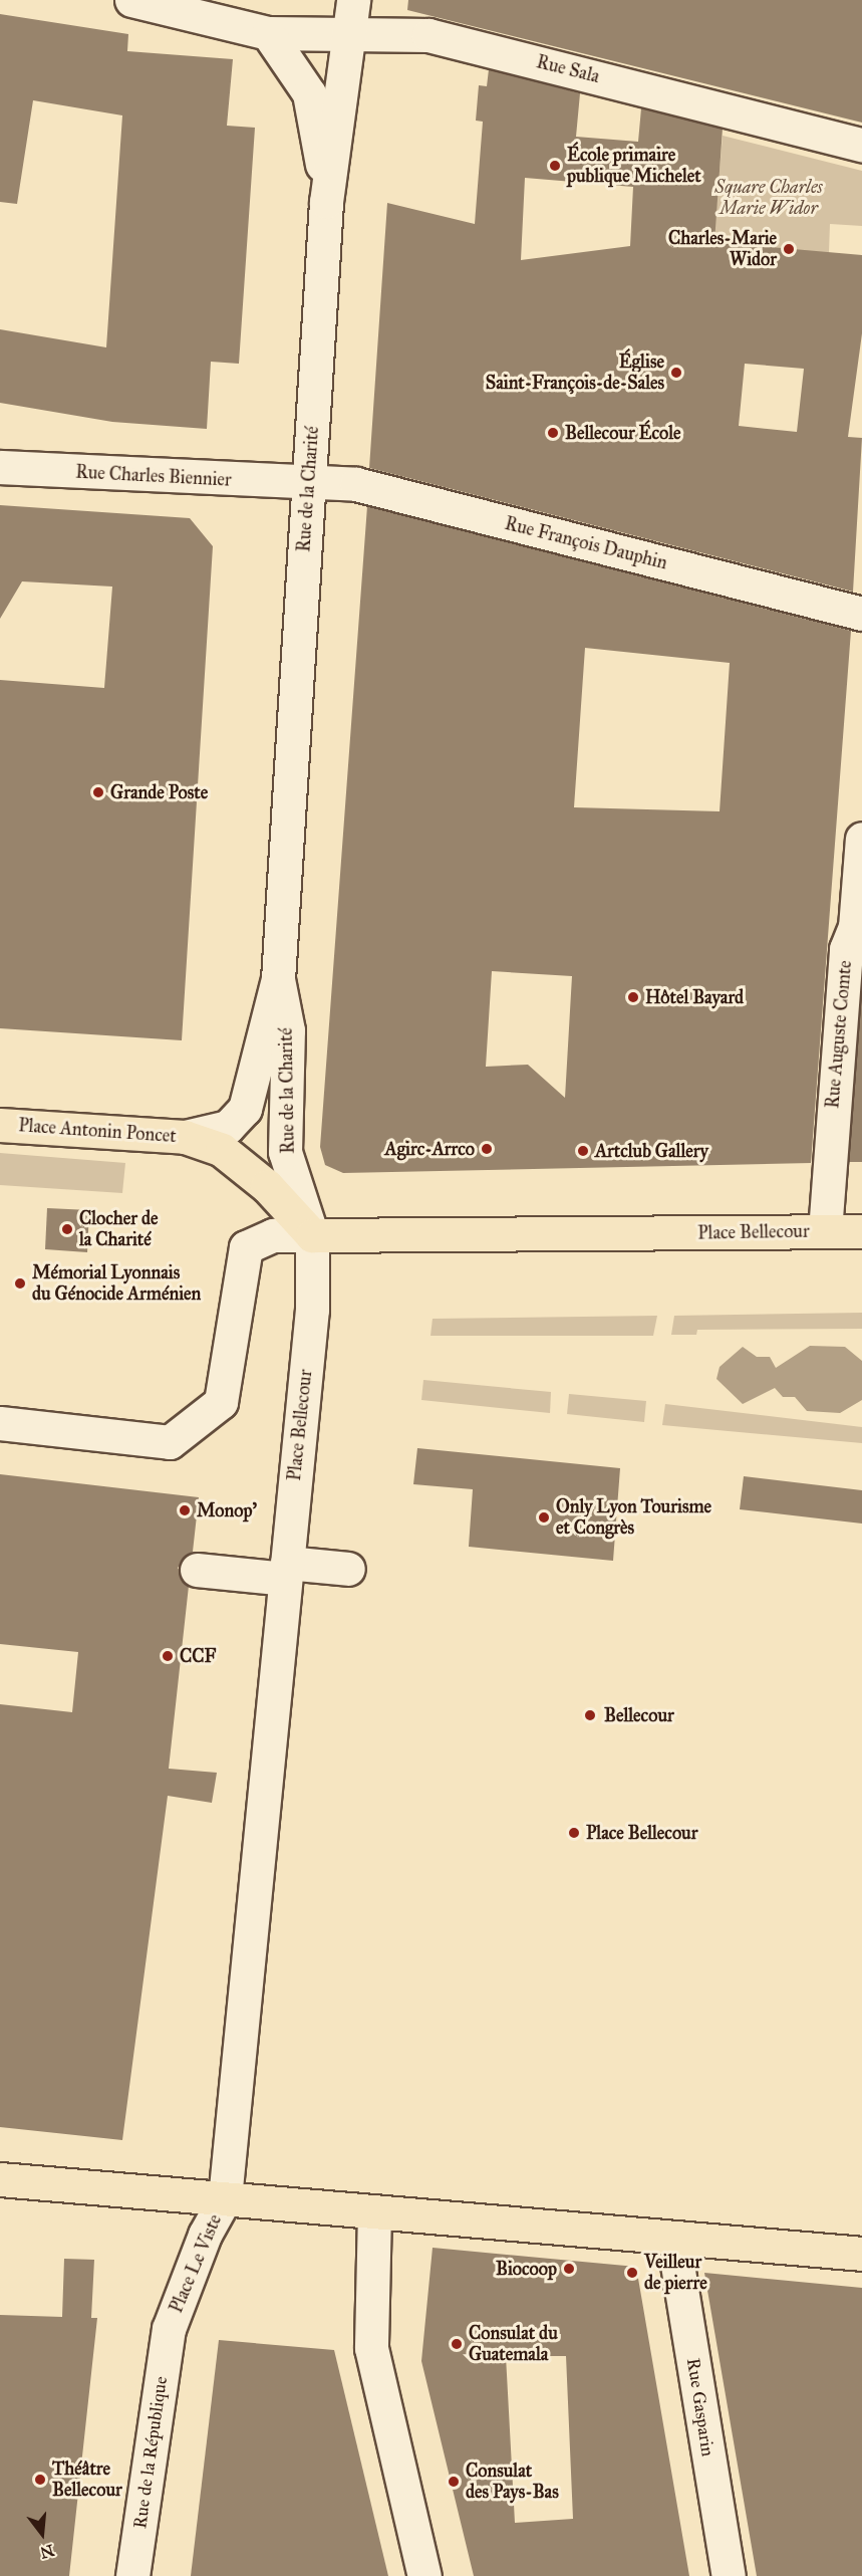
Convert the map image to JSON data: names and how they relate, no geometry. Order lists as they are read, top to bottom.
{
  "streets": {
    "main road": ["Place Antonin Poncet", "Place Bellecour"],
    "street": [
      "Rue Sala",
      "Rue Charles Biennier",
      "Rue de la Charité",
      "Rue François Dauphin",
      "Rue Auguste Comte",
      "Place Le Viste",
      "Rue Gasparin",
      "Rue de la République"
    ]
  },
  "crossings": [
    ["Rue Sala", "Rue de la Charité"],
    ["Rue Charles Biennier", "Rue de la Charité"],
    ["Rue Charles Biennier", "Rue François Dauphin"],
    ["Rue de la Charité", "Rue François Dauphin"],
    ["Rue de la Charité", "Place Antonin Poncet"],
    ["Rue de la Charité", "Place Bellecour"],
    ["Rue Auguste Comte", "Place Bellecour"],
    ["Place Antonin Poncet", "Place Bellecour"],
    ["Place Bellecour", "Place Le Viste"],
    ["Place Le Viste", "Rue de la République"]
  ],
  "parks": ["Square Charles Marie Widor"],
  "places": [
    "École primaire publique Michelet",
    "Charles-Marie Widor",
    "Église Saint-François-de-Sales",
    "Bellecour École",
    "Grande Poste",
    "Hôtel Bayard",
    "Agirc-Arrco",
    "Artclub Gallery",
    "Clocher de la Charité",
    "Mémorial Lyonnais du Génocide Arménien",
    "Monop'",
    "Only Lyon Tourisme et Congrès",
    "CCF",
    "Bellecour",
    "Place Bellecour",
    "Biocoop",
    "Veilleur de pierre",
    "Consulat du Guatemala",
    "Théâtre Bellecour",
    "Consulat des Pays-Bas"
  ],
  "north": "bottom"
}
